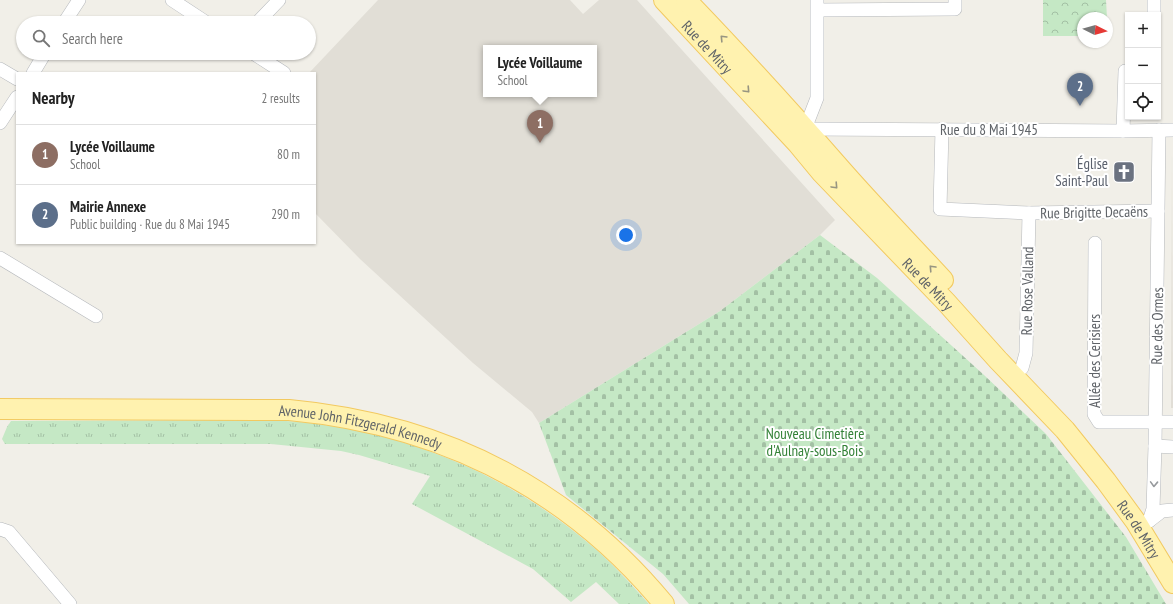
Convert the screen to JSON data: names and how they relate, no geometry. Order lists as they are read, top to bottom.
{
  "streets": {
    "main road": ["Rue de Mitry", "Avenue John Fitzgerald Kennedy"],
    "street": [
      "Rue du 8 Mai 1945",
      "Rue Brigitte Decaëns",
      "Rue Rose Valland",
      "Rue des Ormes",
      "Allée des Cerisiers"
    ]
  },
  "crossings": [
    ["Rue de Mitry", "Rue du 8 Mai 1945"],
    ["Rue de Mitry", "Rue Rose Valland"],
    ["Rue de Mitry", "Rue des Ormes"],
    ["Rue du 8 Mai 1945", "Rue Brigitte Decaëns"],
    ["Rue du 8 Mai 1945", "Rue des Ormes"],
    ["Rue Brigitte Decaëns", "Rue Rose Valland"],
    ["Rue Brigitte Decaëns", "Rue des Ormes"],
    ["Rue des Ormes", "Allée des Cerisiers"]
  ],
  "parks": ["Nouveau Cimetière d'Aulnay-sous-Bois"],
  "places": {
    "church": ["Église Saint-Paul"]
  },
  "north": "right",
  "page": {
    "map_buttons": ["+", "−"],
    "search": "Search here",
    "popup": ["Lycée Voillaume", "School"],
    "heading": ["Nearby", "2 results"],
    "pins": ["2", "1"],
    "list": [
      {
        "mark": "1",
        "name": "Lycée Voillaume",
        "note": "School",
        "value": "80 m"
      },
      {
        "mark": "2",
        "name": "Mairie Annexe",
        "note": "Public building · Rue du 8 Mai 1945",
        "value": "290 m"
      }
    ]
  }
}
